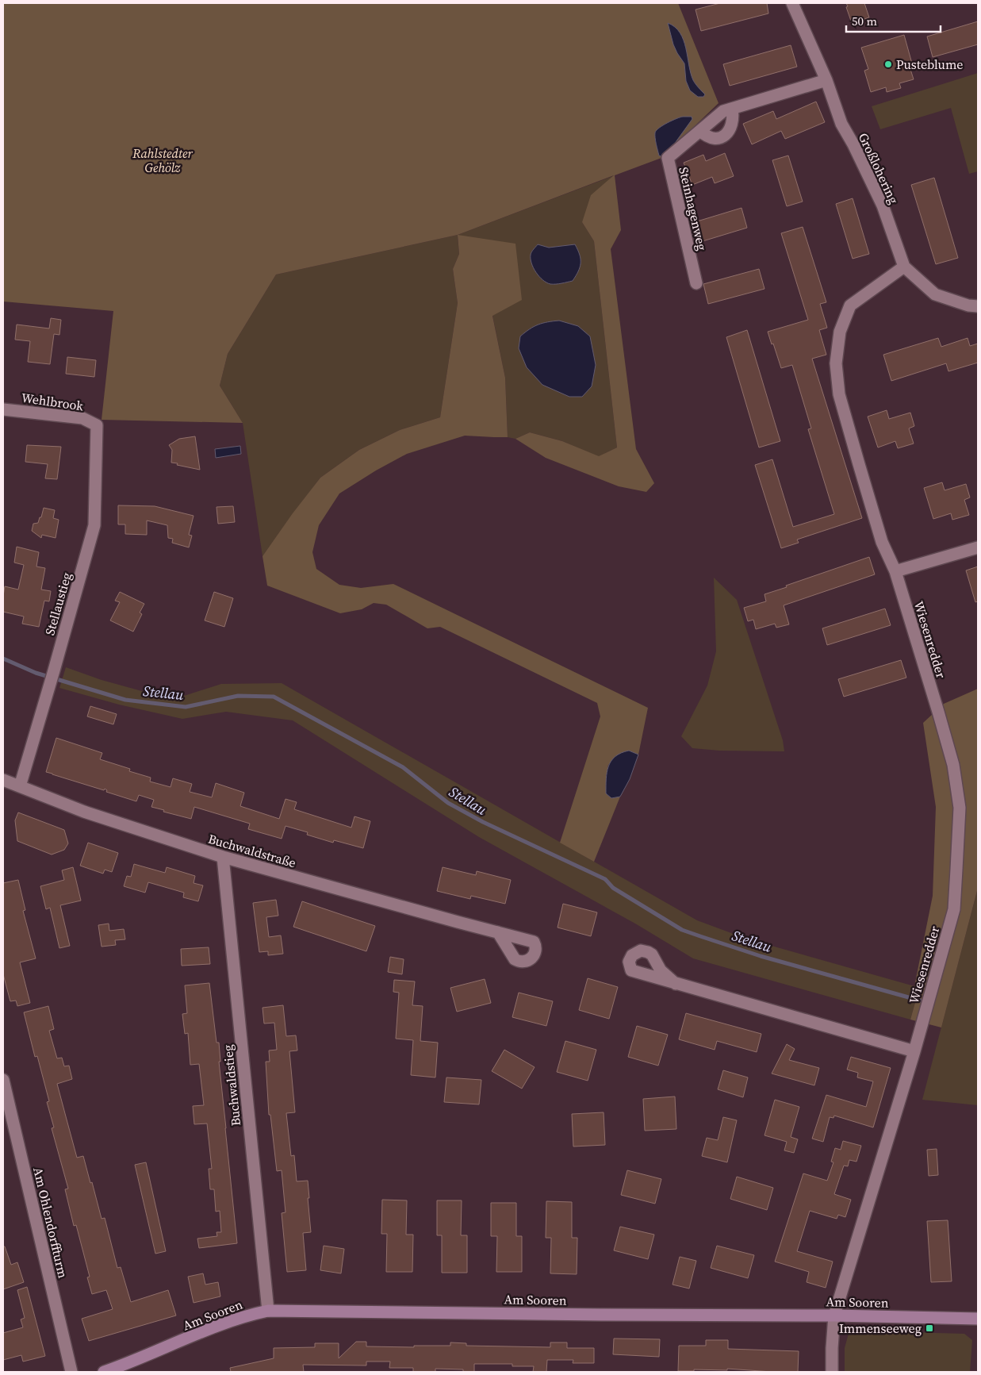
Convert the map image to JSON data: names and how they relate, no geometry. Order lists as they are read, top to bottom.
{
  "streets": {
    "street": [
      "Großlohering",
      "Steinhagenweg",
      "Wehlbrook",
      "Stellaustieg",
      "Wiesenredder",
      "Buchwaldstraße",
      "Buchwaldstieg",
      "Am Ohlendorffturm",
      "Am Sooren"
    ]
  },
  "crossings": [
    ["Großlohering", "Steinhagenweg"],
    ["Großlohering", "Wiesenredder"],
    ["Wehlbrook", "Stellaustieg"],
    ["Stellaustieg", "Buchwaldstraße"],
    ["Wiesenredder", "Am Sooren"],
    ["Buchwaldstraße", "Buchwaldstieg"],
    ["Buchwaldstieg", "Am Sooren"]
  ],
  "water": ["Stellau"],
  "parks": ["Rahlstedter Gehölz"],
  "places": {
    "other": ["Pusteblume"],
    "transit": ["Immenseeweg"]
  },
  "scale_bar": "50 m"
}
